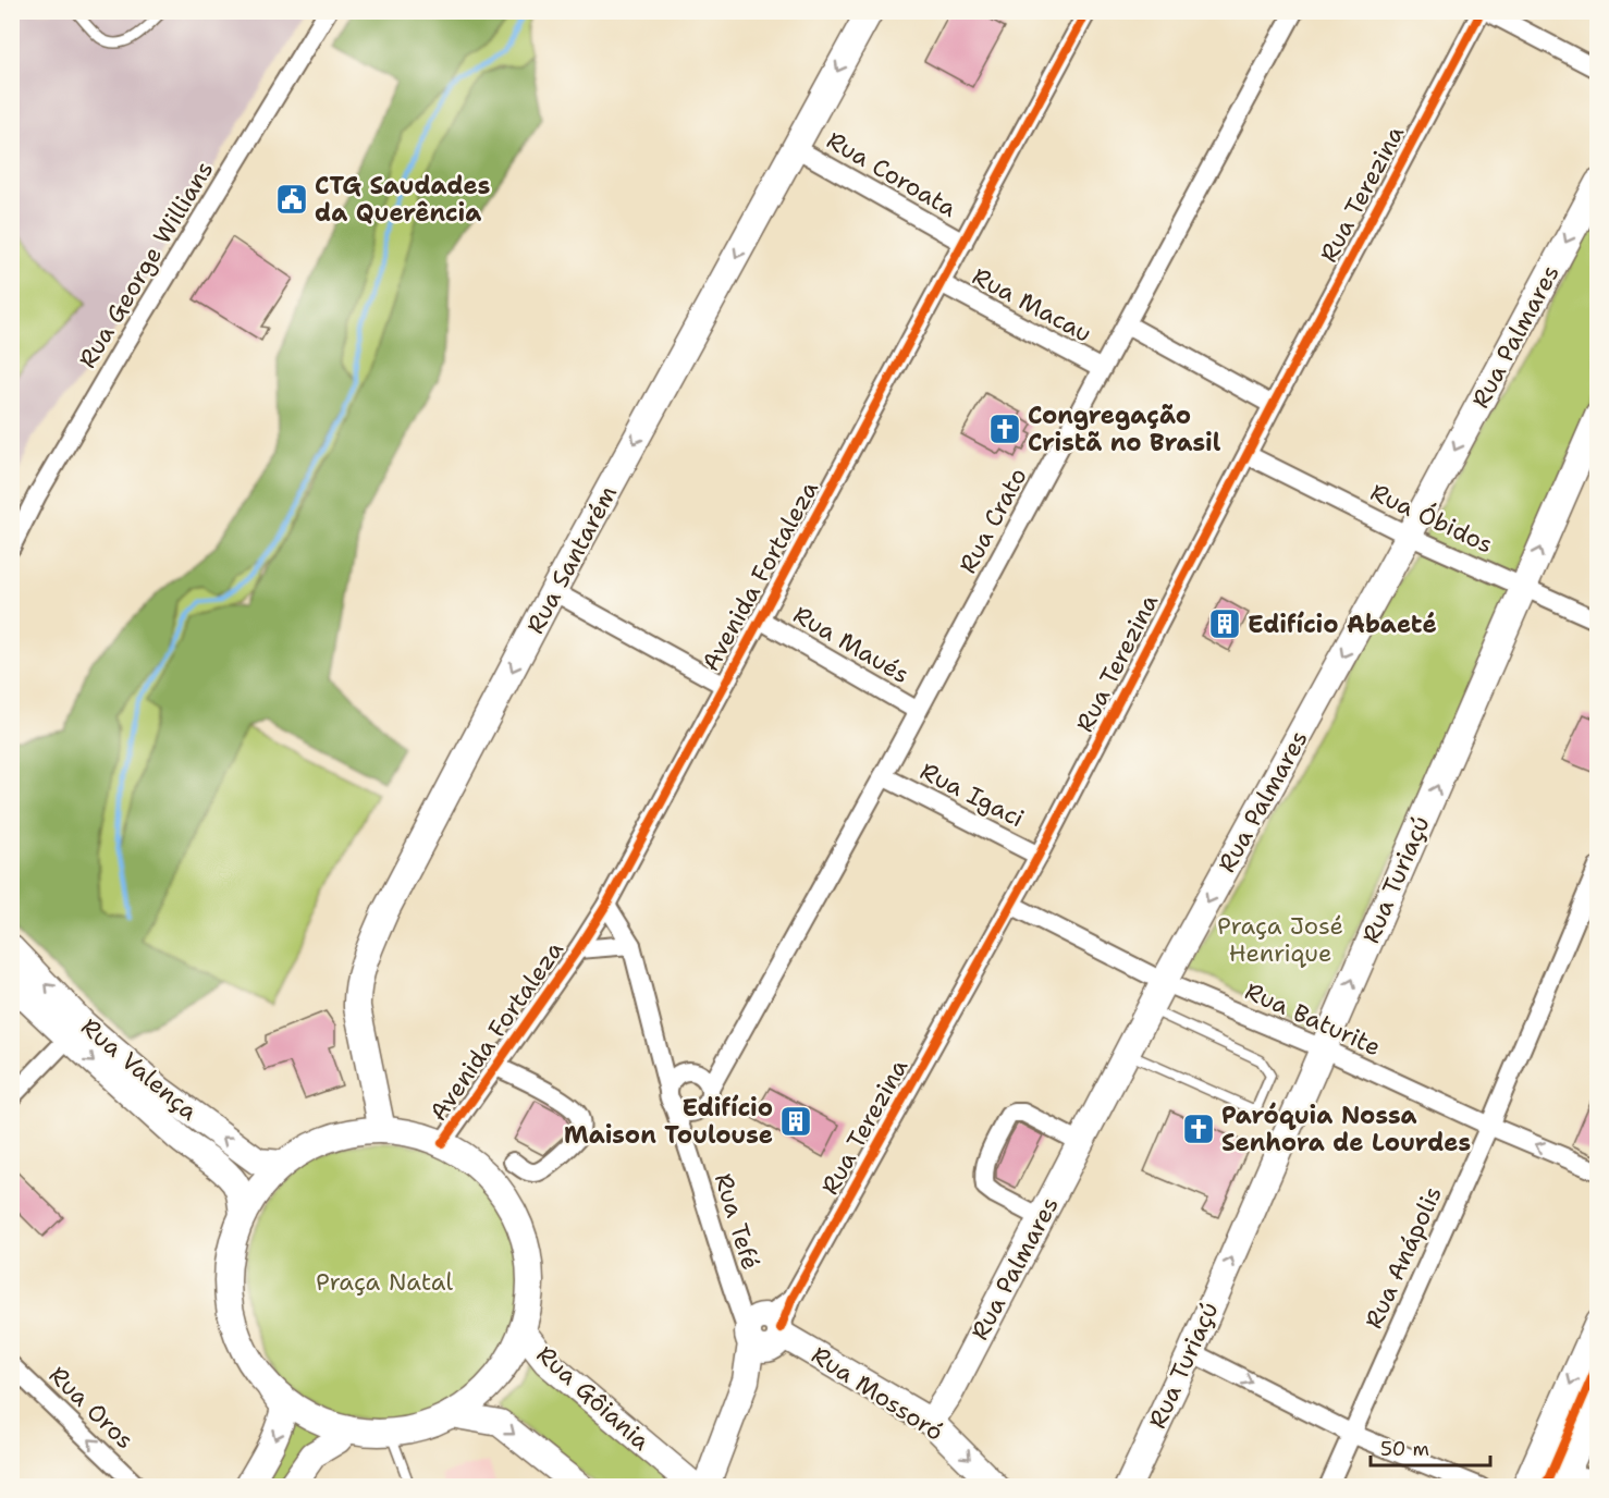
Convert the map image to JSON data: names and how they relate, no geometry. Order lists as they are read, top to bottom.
{
  "streets": {
    "street": [
      "Rua Coroata",
      "Rua Terezina",
      "Rua George Willians",
      "Rua Macau",
      "Rua Palmares",
      "Rua Óbidos",
      "Rua Crato",
      "Rua Santarém",
      "Avenida Fortaleza",
      "Rua Maués",
      "Rua Igaci",
      "Rua Turiaçú",
      "Rua Baturite",
      "Rua Valença",
      "Rua Tefé",
      "Rua Anápolis",
      "Rua Mossoró",
      "Rua Gôiania",
      "Rua Oros"
    ]
  },
  "crossings": [
    ["Rua Coroata", "Rua Santarém"],
    ["Rua Coroata", "Avenida Fortaleza"],
    ["Rua Terezina", "Rua Óbidos"],
    ["Rua Terezina", "Rua Igaci"],
    ["Rua Terezina", "Rua Baturite"],
    ["Rua Terezina", "Rua Tefé"],
    ["Rua Terezina", "Rua Mossoró"],
    ["Rua Macau", "Rua Crato"],
    ["Rua Macau", "Avenida Fortaleza"],
    ["Rua Palmares", "Rua Óbidos"],
    ["Rua Palmares", "Rua Baturite"],
    ["Rua Palmares", "Rua Mossoró"],
    ["Rua Óbidos", "Rua Turiaçú"],
    ["Rua Crato", "Rua Maués"],
    ["Rua Crato", "Rua Igaci"],
    ["Rua Crato", "Rua Tefé"],
    ["Avenida Fortaleza", "Rua Maués"],
    ["Avenida Fortaleza", "Rua Tefé"],
    ["Rua Turiaçú", "Rua Baturite"],
    ["Rua Baturite", "Rua Anápolis"],
    ["Rua Tefé", "Rua Mossoró"]
  ],
  "one_way": [
    "Rua Palmares",
    "Rua Santarém",
    "Rua Turiaçú",
    "Rua Oros"
  ],
  "parks": ["Praça José Henrique", "Praça Natal"],
  "places": {
    "public building": ["CTG Saudades da Querência"],
    "church": ["Congregação Cristã no Brasil", "Paróquia Nossa Senhora de Lourdes"],
    "building": ["Edifício Abaeté", "Edifício Maison Toulouse"]
  },
  "scale_bar": "50 m"
}
